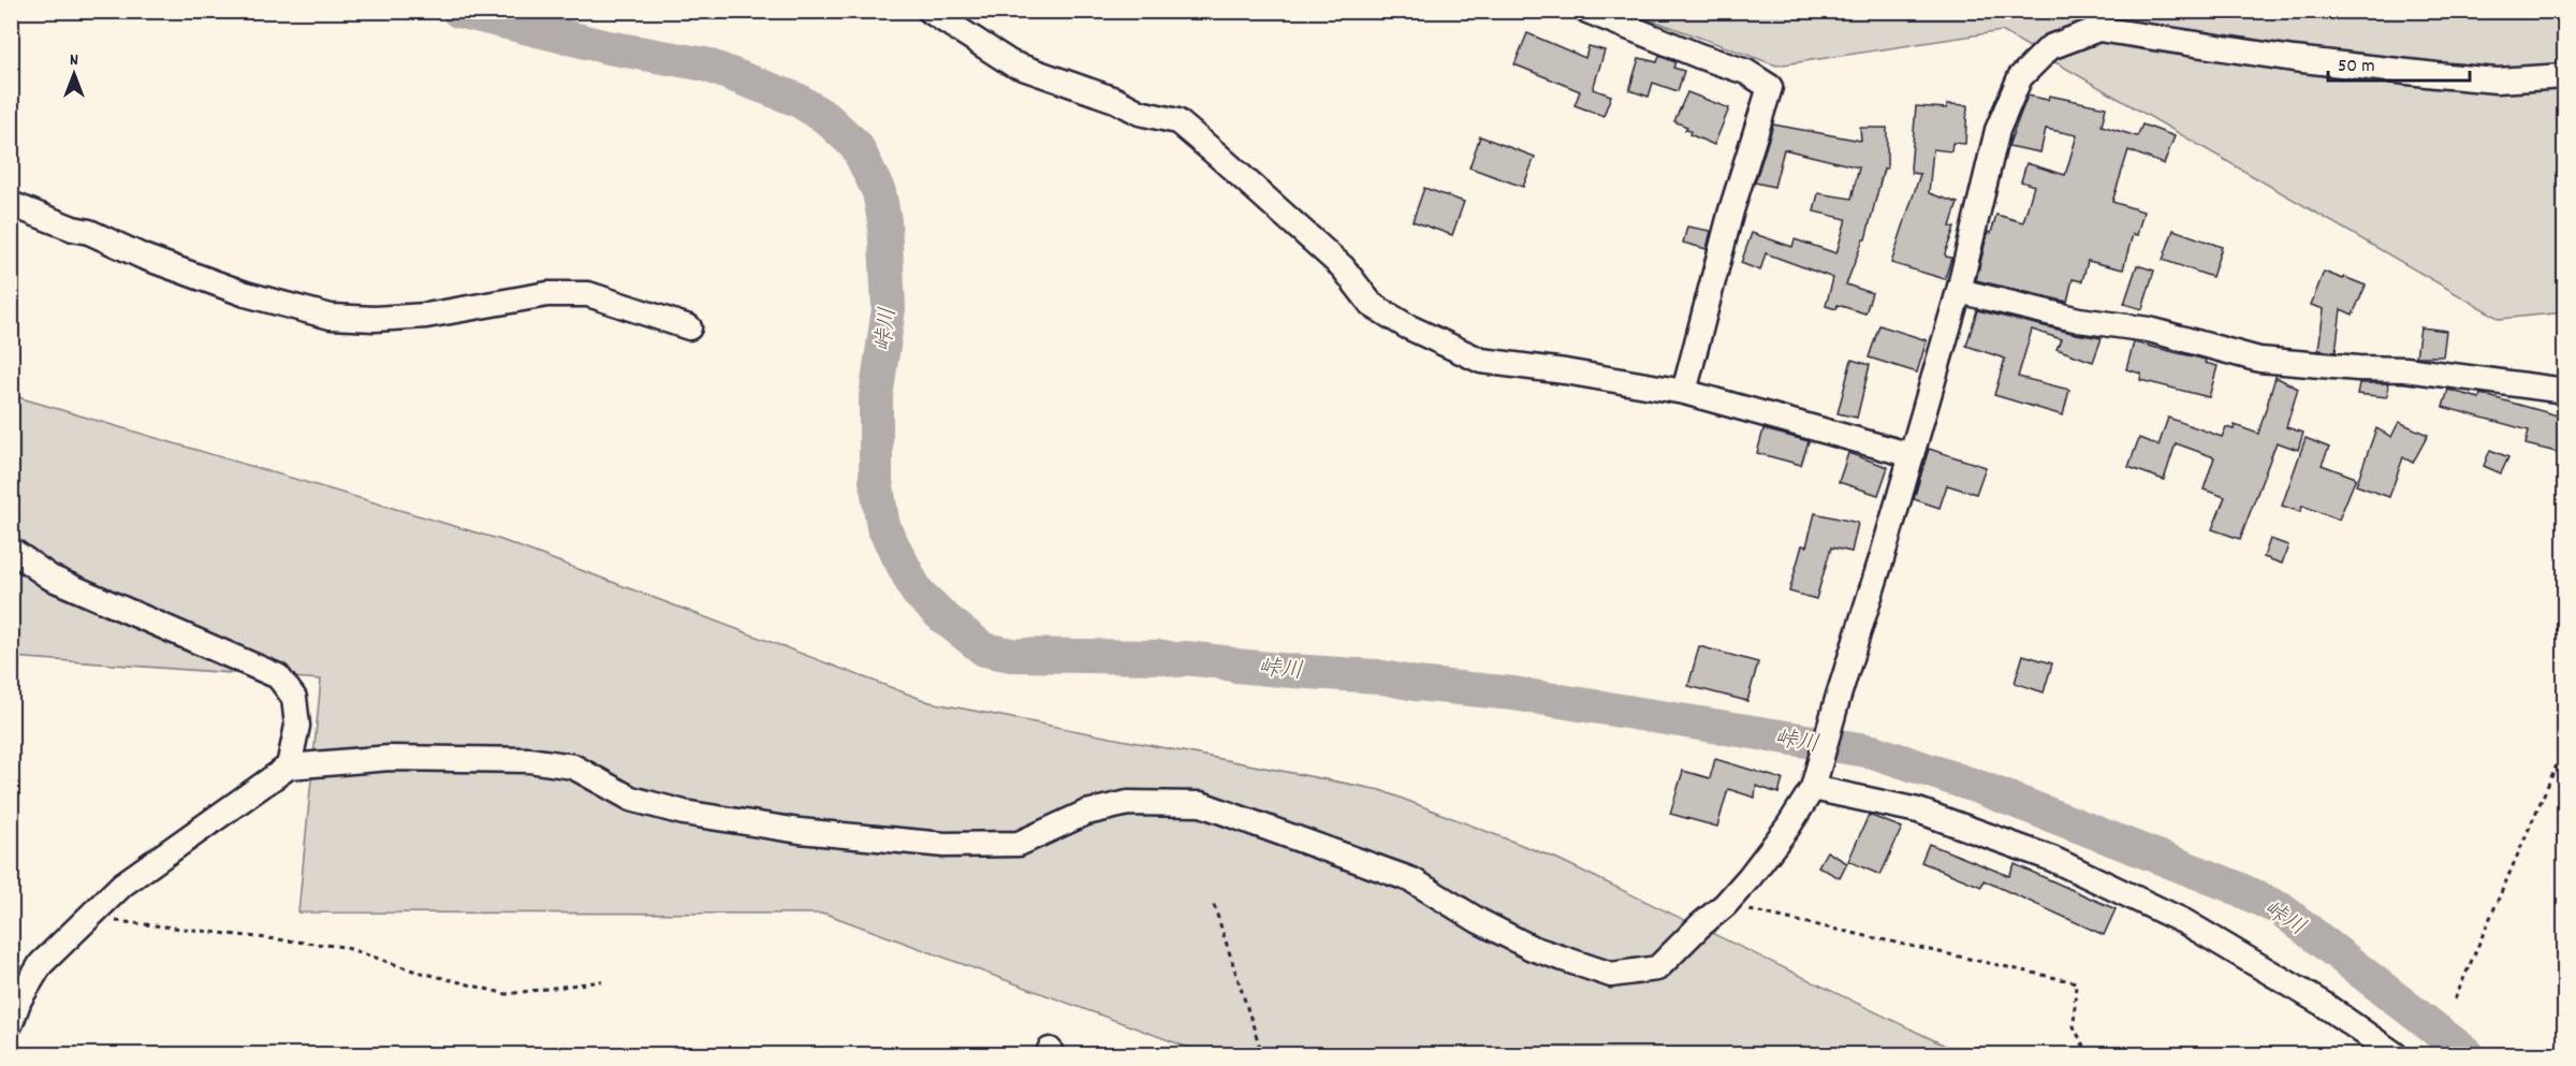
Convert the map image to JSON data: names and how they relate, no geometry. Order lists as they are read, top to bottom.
{
  "water": ["峠川"],
  "scale_bar": "50 m",
  "north": "top"
}
